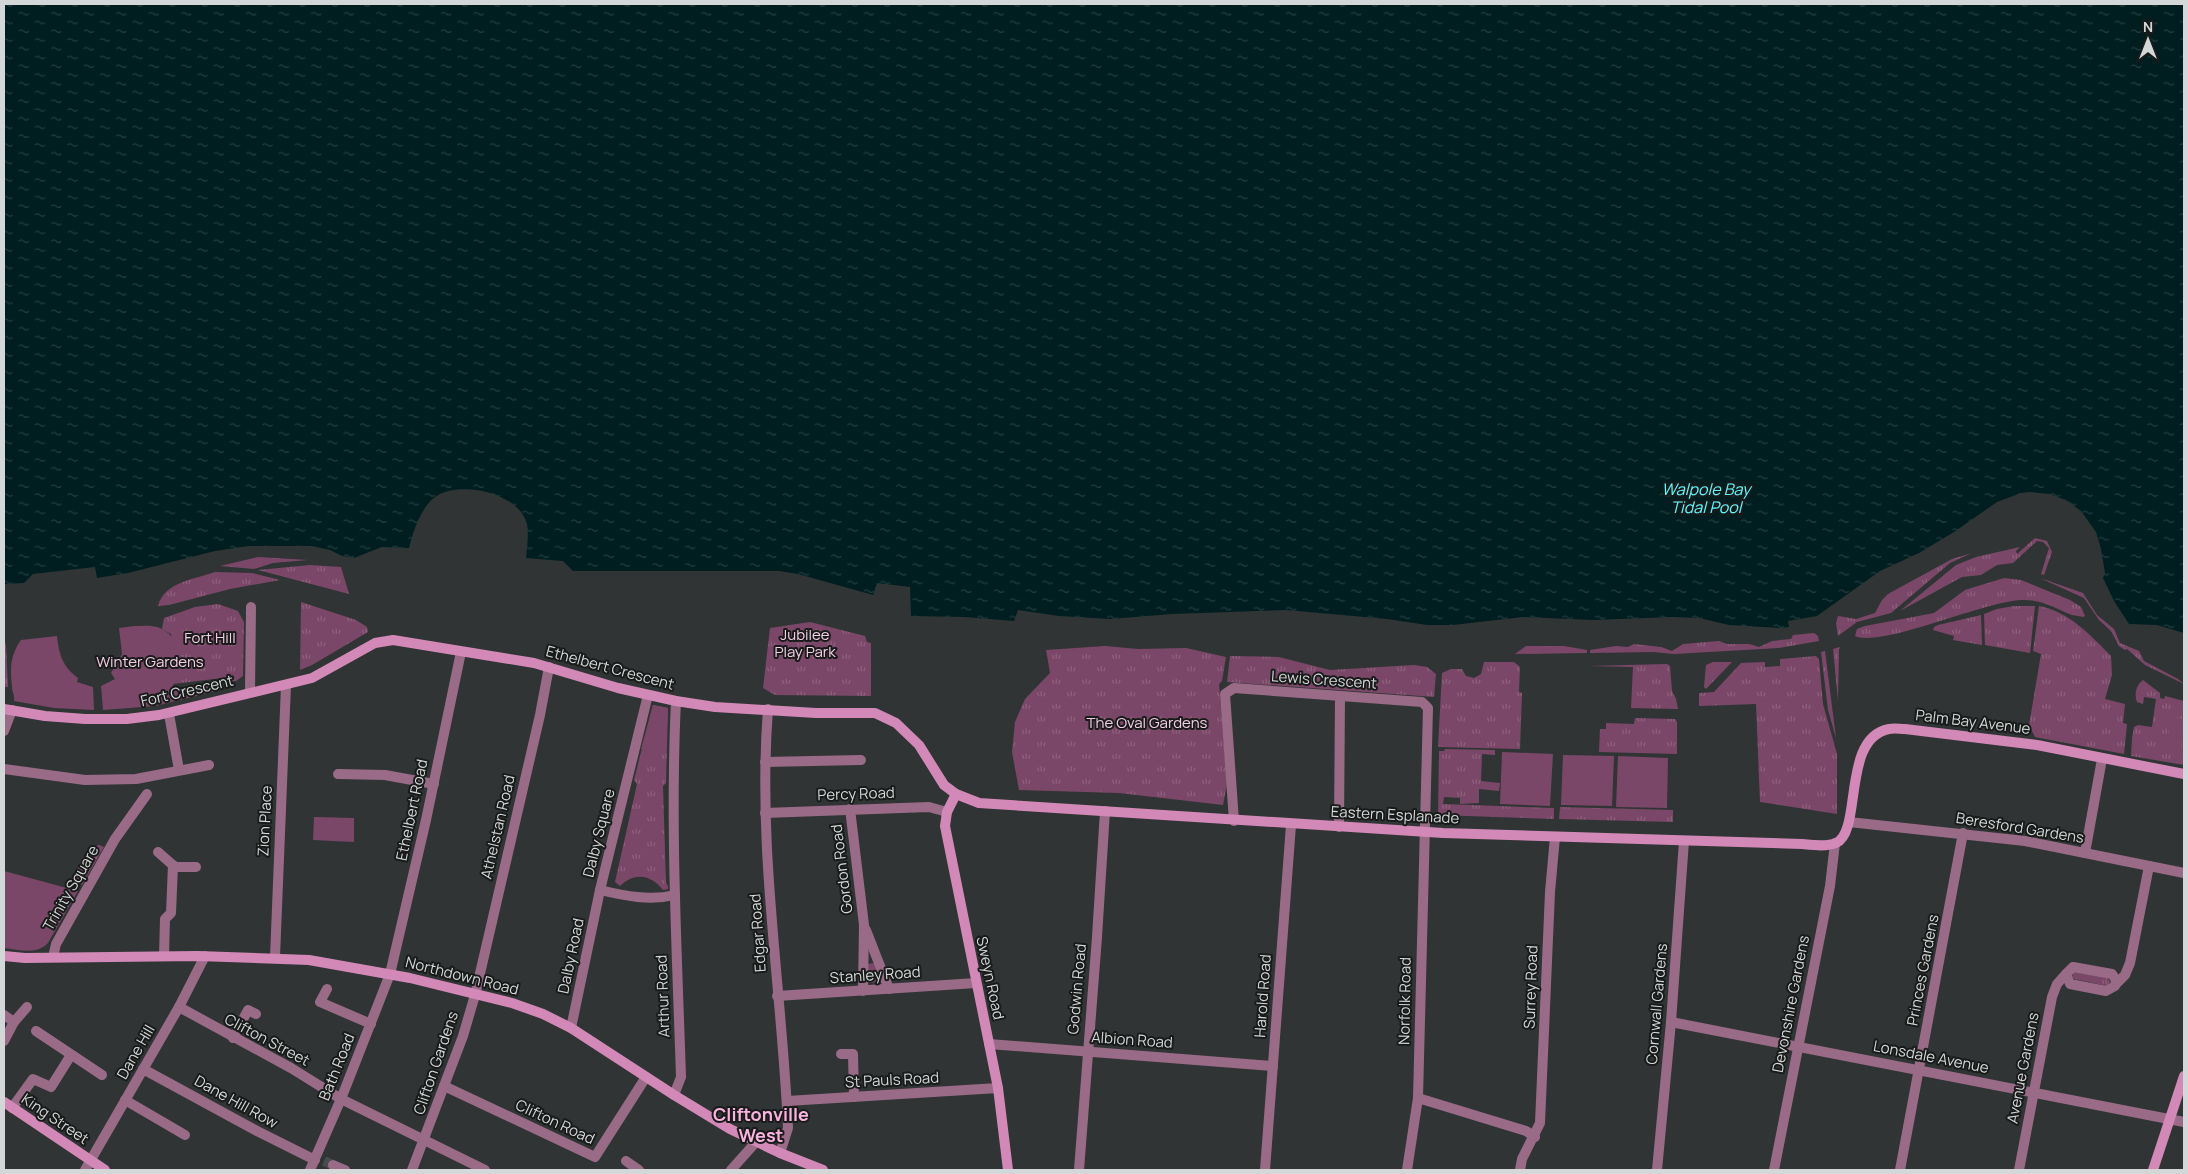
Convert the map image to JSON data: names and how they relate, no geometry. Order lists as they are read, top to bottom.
{
  "streets": {
    "main road": [
      "Ethelbert Crescent",
      "Fort Crescent",
      "Palm Bay Avenue",
      "Eastern Esplanade",
      "Northdown Road",
      "Sweyn Road",
      "King Street"
    ],
    "street": [
      "Lewis Crescent",
      "Percy Road",
      "Ethelbert Road",
      "Zion Place",
      "Athelstan Road",
      "Beresford Gardens",
      "Dalby Square",
      "Gordon Road",
      "Trinity Square",
      "Edgar Road",
      "Dalby Road",
      "Princes Gardens",
      "Stanley Road",
      "Surrey Road",
      "Godwin Road",
      "Arthur Road",
      "Harold Road",
      "Norfolk Road",
      "Cornwall Gardens",
      "Devonshire Gardens",
      "Clifton Street",
      "Albion Road",
      "Dane Hill",
      "Lonsdale Avenue",
      "Clifton Gardens",
      "Bath Road",
      "Avenue Gardens",
      "St Pauls Road",
      "Dane Hill Row",
      "Clifton Road"
    ]
  },
  "crossings": [
    ["Ethelbert Crescent", "Fort Crescent"],
    ["Ethelbert Crescent", "Ethelbert Road"],
    ["Ethelbert Crescent", "Eastern Esplanade"],
    ["Ethelbert Crescent", "Athelstan Road"],
    ["Ethelbert Crescent", "Dalby Square"],
    ["Ethelbert Crescent", "Edgar Road"],
    ["Ethelbert Crescent", "Sweyn Road"],
    ["Lewis Crescent", "Eastern Esplanade"],
    ["Lewis Crescent", "Norfolk Road"],
    ["Fort Crescent", "Zion Place"],
    ["Palm Bay Avenue", "Eastern Esplanade"],
    ["Palm Bay Avenue", "Beresford Gardens"],
    ["Palm Bay Avenue", "Devonshire Gardens"],
    ["Percy Road", "Gordon Road"],
    ["Percy Road", "Edgar Road"],
    ["Percy Road", "Sweyn Road"],
    ["Ethelbert Road", "Northdown Road"],
    ["Ethelbert Road", "Bath Road"],
    ["Eastern Esplanade", "Sweyn Road"],
    ["Eastern Esplanade", "Surrey Road"],
    ["Eastern Esplanade", "Godwin Road"],
    ["Eastern Esplanade", "Harold Road"],
    ["Eastern Esplanade", "Norfolk Road"],
    ["Eastern Esplanade", "Cornwall Gardens"],
    ["Eastern Esplanade", "Devonshire Gardens"],
    ["Zion Place", "Northdown Road"],
    ["Athelstan Road", "Northdown Road"],
    ["Athelstan Road", "Clifton Gardens"],
    ["Beresford Gardens", "Princes Gardens"],
    ["Dalby Square", "Dalby Road"],
    ["Dalby Square", "Arthur Road"],
    ["Gordon Road", "Stanley Road"],
    ["Trinity Square", "Northdown Road"],
    ["Edgar Road", "Stanley Road"],
    ["Edgar Road", "Northdown Road"],
    ["Edgar Road", "St Pauls Road"],
    ["Dalby Road", "Northdown Road"],
    ["Princes Gardens", "Lonsdale Avenue"],
    ["Stanley Road", "Sweyn Road"],
    ["Northdown Road", "Arthur Road"],
    ["Northdown Road", "Dane Hill"],
    ["Northdown Road", "Clifton Gardens"],
    ["Northdown Road", "Bath Road"],
    ["Northdown Road", "Clifton Road"],
    ["Sweyn Road", "Albion Road"],
    ["Sweyn Road", "St Pauls Road"],
    ["Godwin Road", "Albion Road"],
    ["Harold Road", "Albion Road"],
    ["Cornwall Gardens", "Lonsdale Avenue"],
    ["Devonshire Gardens", "Lonsdale Avenue"],
    ["Clifton Street", "Dane Hill"],
    ["Clifton Street", "Clifton Gardens"],
    ["Clifton Street", "Bath Road"],
    ["Dane Hill", "Dane Hill Row"],
    ["Dane Hill", "King Street"],
    ["Lonsdale Avenue", "Avenue Gardens"],
    ["Clifton Gardens", "Clifton Road"],
    ["Bath Road", "Dane Hill Row"]
  ],
  "districts": ["Cliftonville West"],
  "water": ["Walpole Bay Tidal Pool"],
  "parks": [
    "Jubilee Play Park",
    "Fort Hill",
    "Winter Gardens",
    "The Oval Gardens"
  ],
  "north": "top"
}
